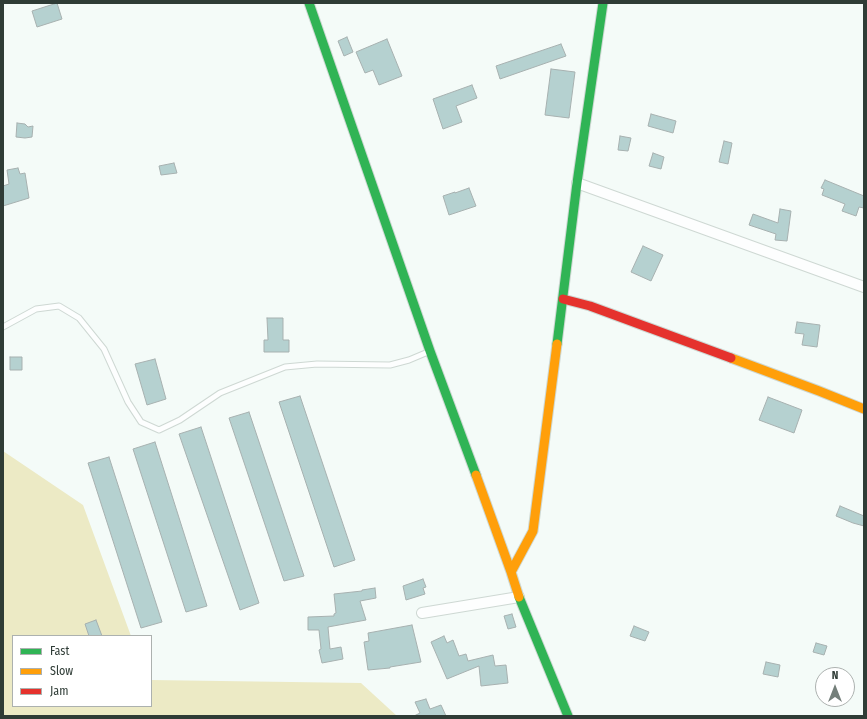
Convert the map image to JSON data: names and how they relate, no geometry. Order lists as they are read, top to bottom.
{
  "legend": ["Fast", "Slow", "Jam"],
  "north": "top"
}
